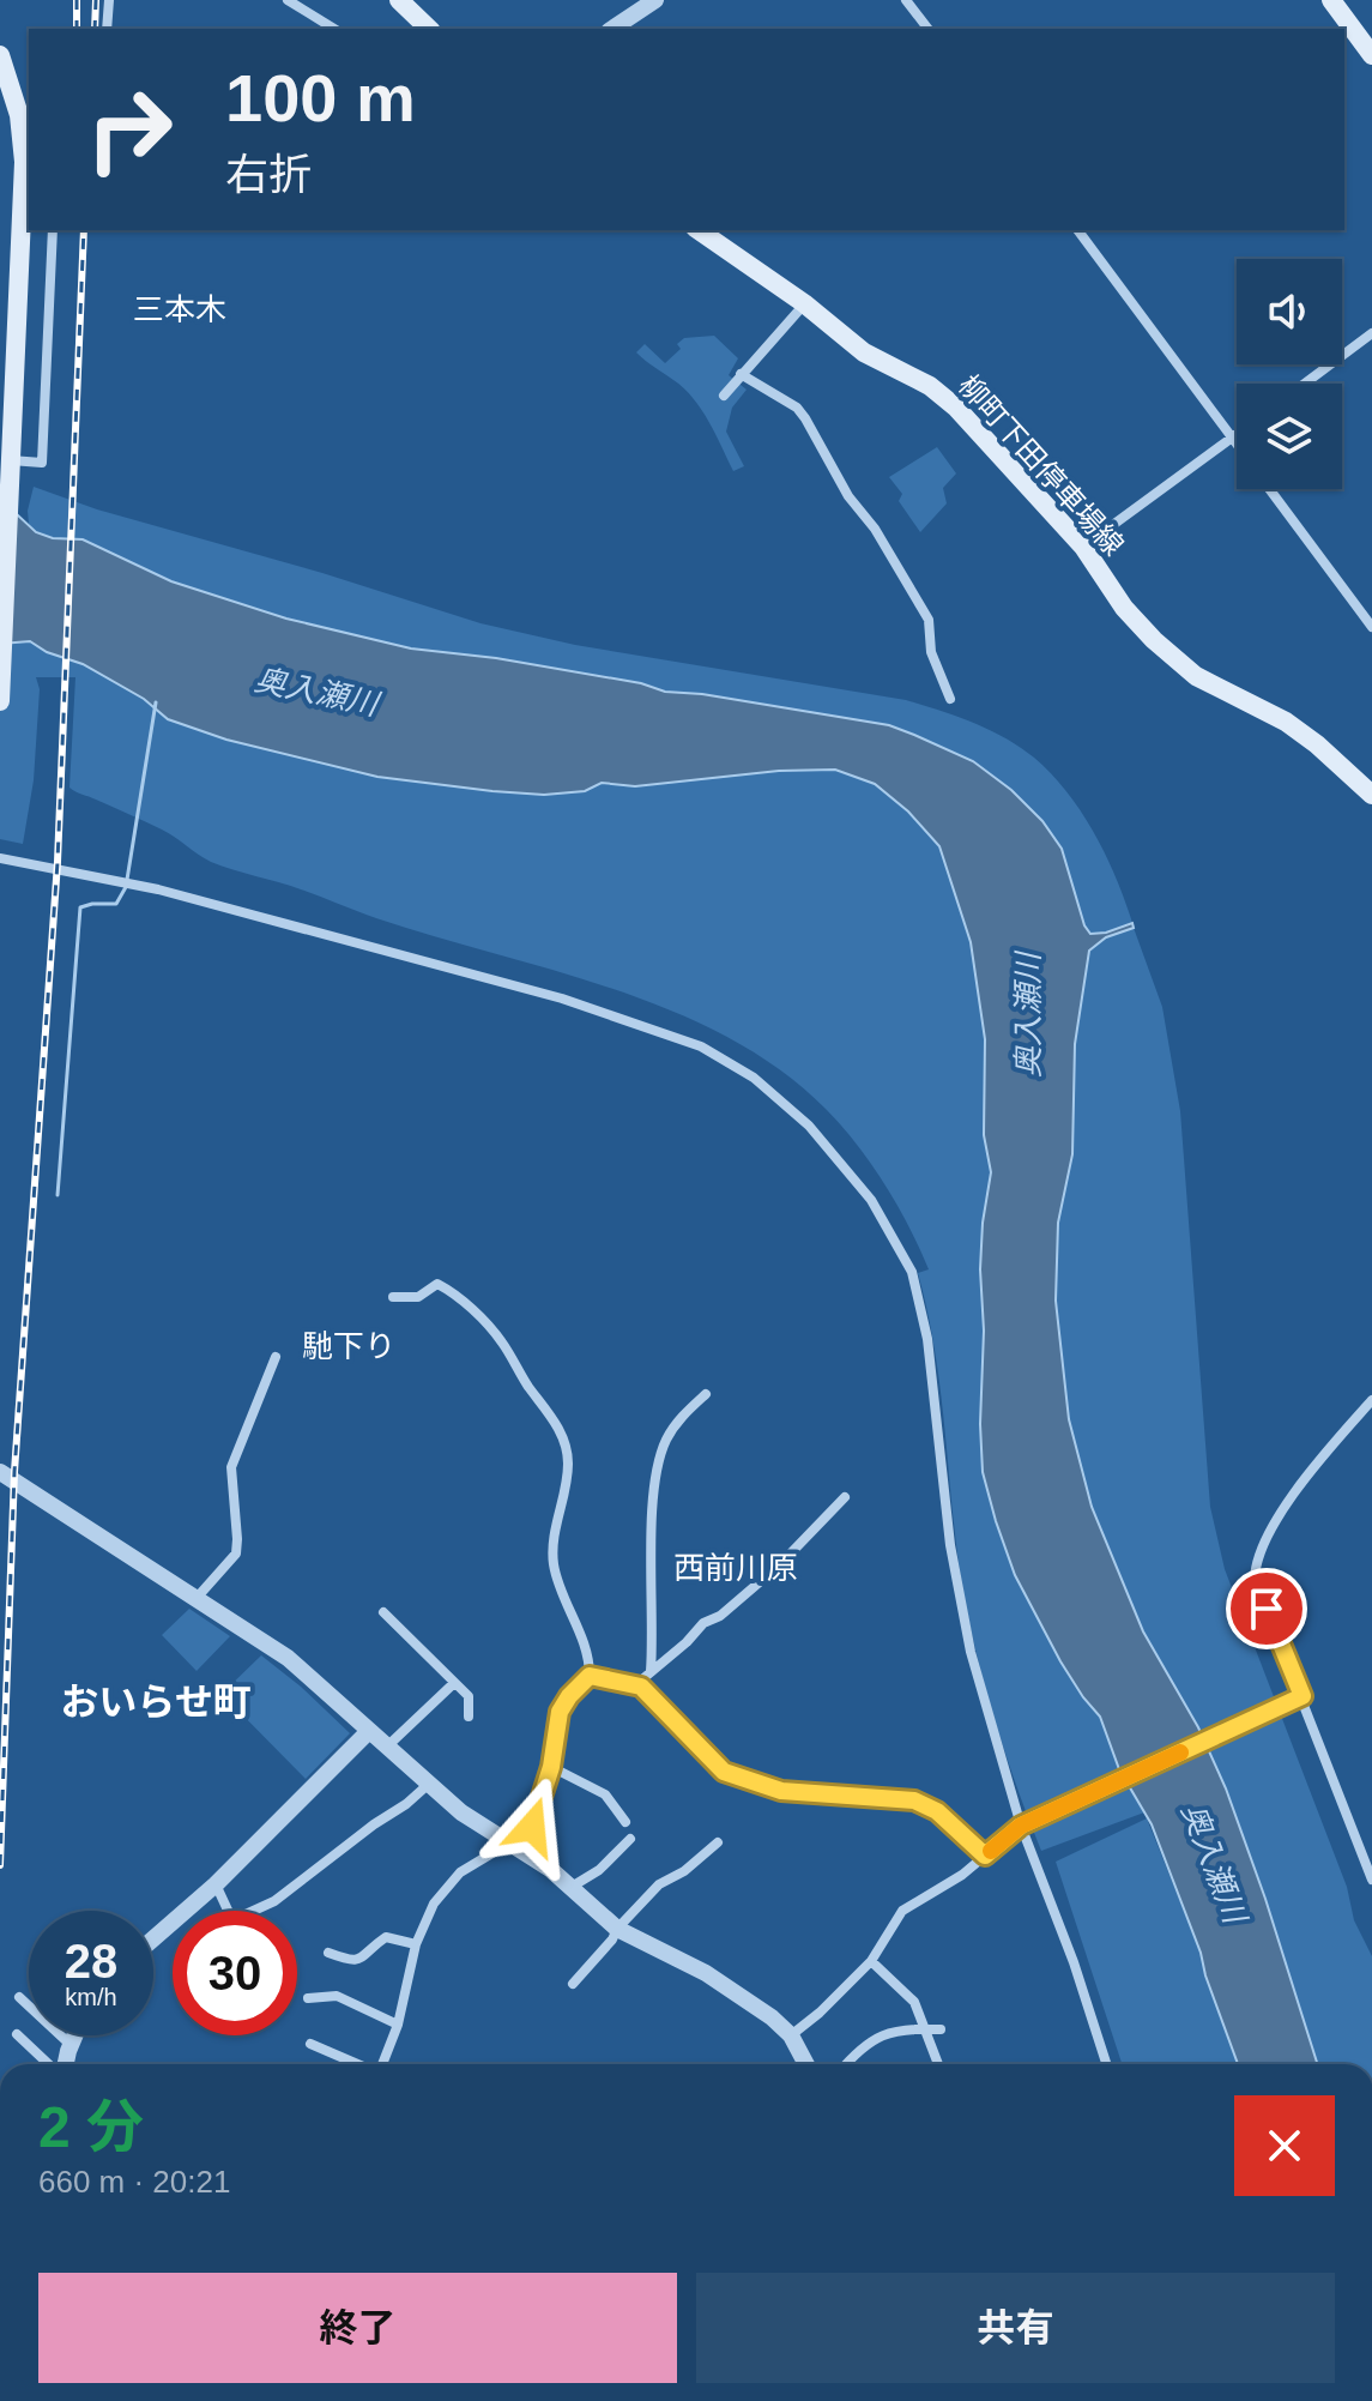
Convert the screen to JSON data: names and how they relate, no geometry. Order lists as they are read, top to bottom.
{
  "streets": {
    "main road": ["柳町下田停車場線"]
  },
  "districts": [
    "三本木",
    "馳下り",
    "西前川原",
    "おいらせ町"
  ],
  "water": ["奥入瀬川"],
  "page": {
    "turn": ["100 m", "右折"],
    "speed": "28 km/h",
    "limit": "30",
    "heading": ["2 分", "660 m · 20:21"],
    "buttons": ["終了", "共有"]
  }
}
